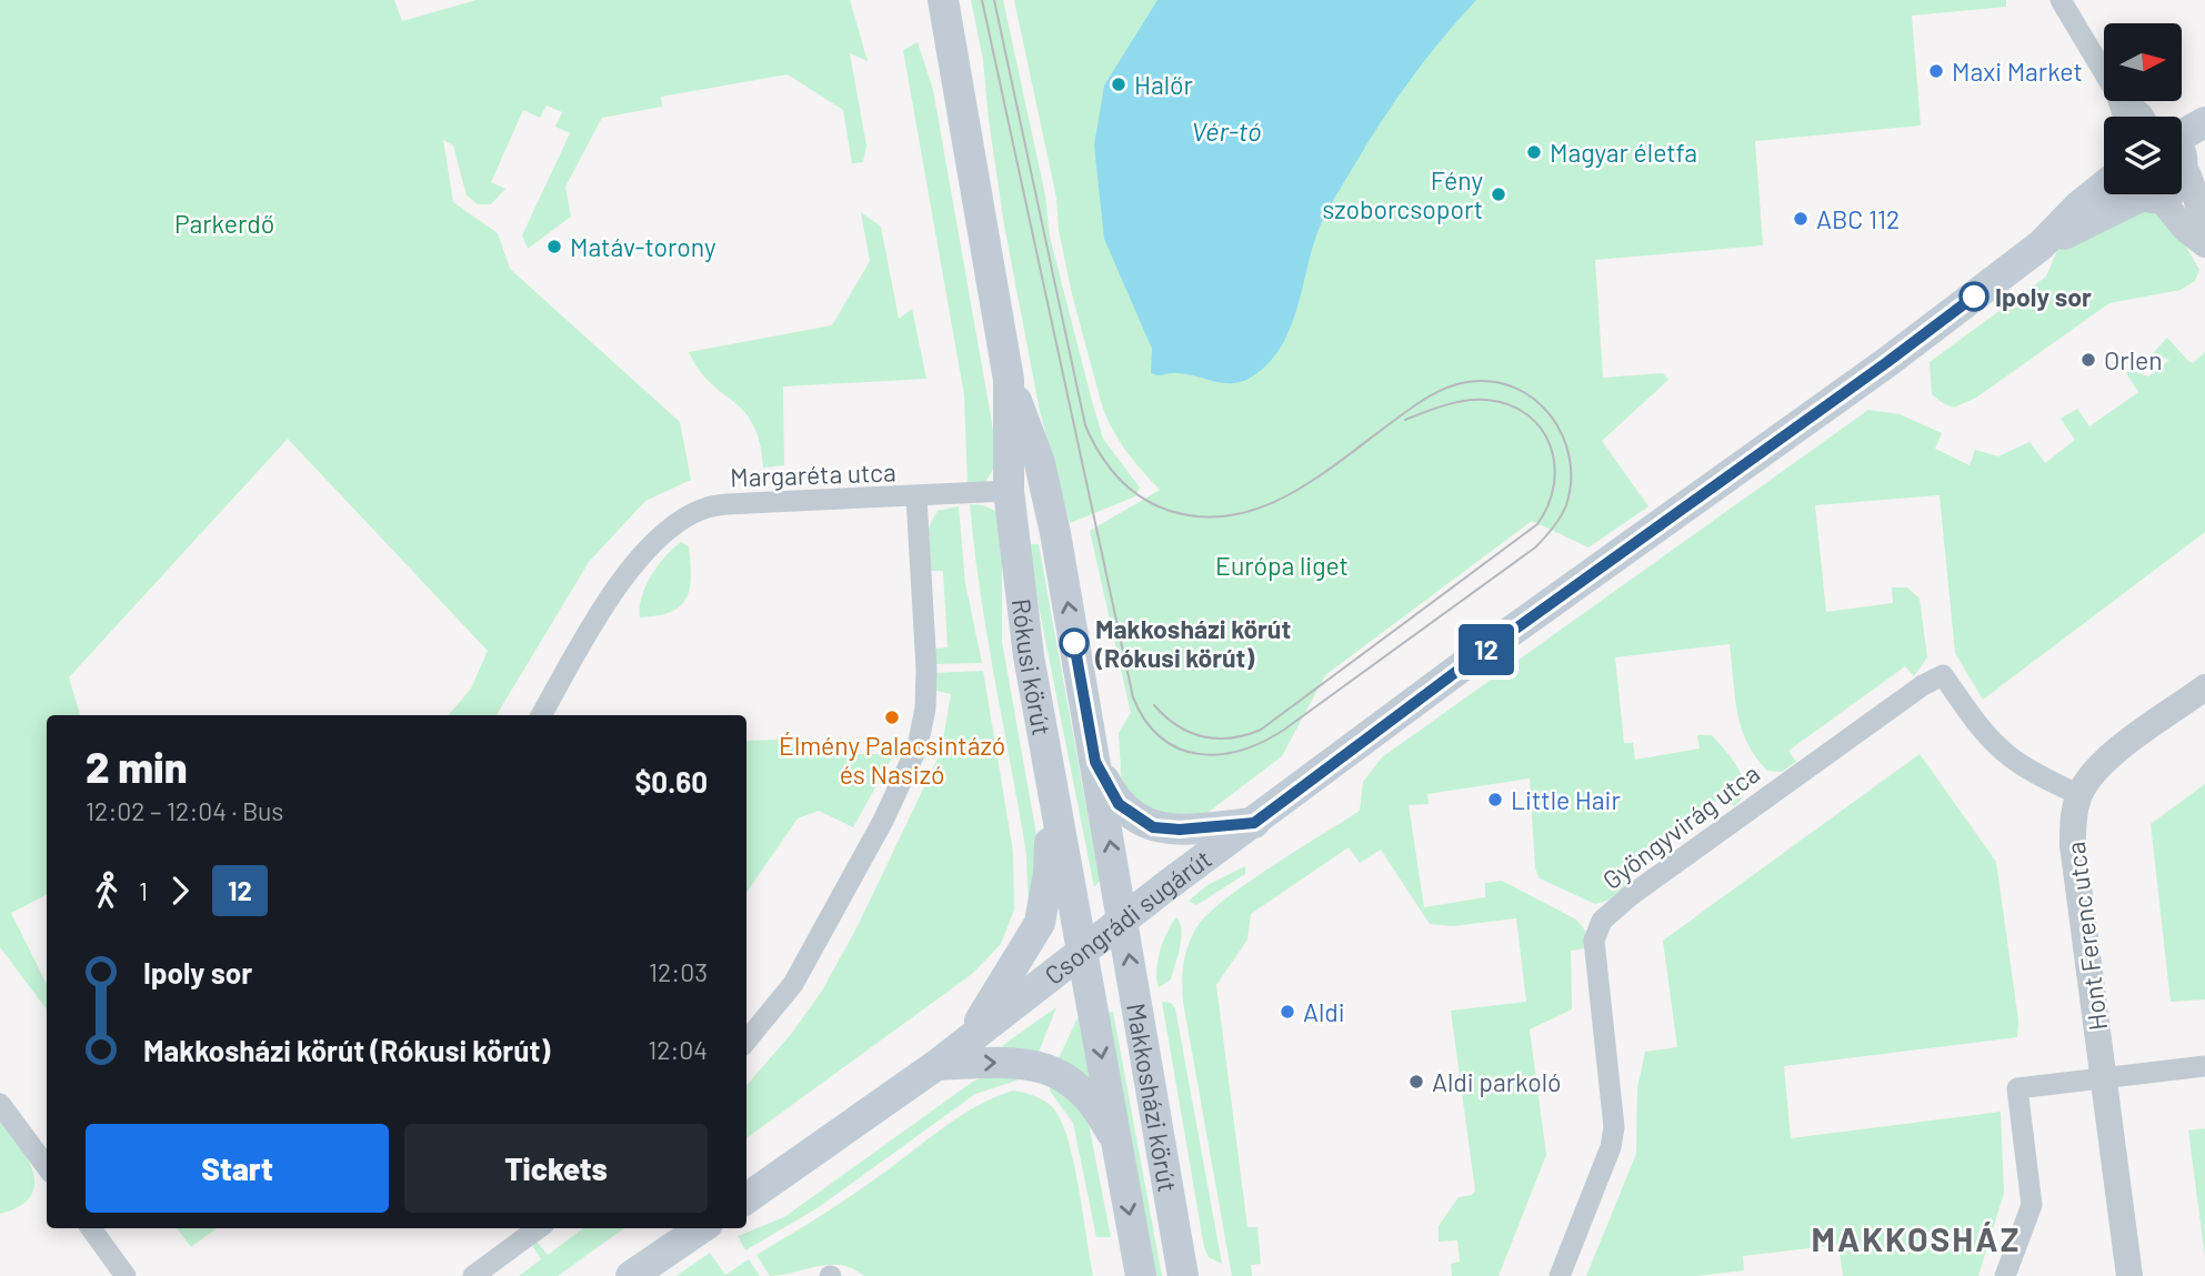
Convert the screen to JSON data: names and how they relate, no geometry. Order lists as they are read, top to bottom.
{
  "streets": {
    "main road": ["Rókusi körút", "Csongrádi sugárút", "Makkosházi körút"],
    "street": ["Margaréta utca", "Gyöngyvirág utca", "Hont Ferenc utca"]
  },
  "crossings": [
    ["Margaréta utca", "Rókusi körút"],
    ["Rókusi körút", "Csongrádi sugárút"],
    ["Rókusi körút", "Makkosházi körút"],
    ["Gyöngyvirág utca", "Hont Ferenc utca"],
    ["Csongrádi sugárút", "Makkosházi körút"]
  ],
  "districts": ["MAKKOSHÁZ"],
  "water": ["Vér-tó"],
  "parks": ["Parkerdő", "Európa liget"],
  "places": [
    "Maxi Market",
    "Halőr",
    "Magyar életfa",
    "Fény szoborcsoport",
    "ABC 112",
    "Matáv-torony",
    "Ipoly sor",
    "Orlen",
    "Makkosházi körút (Rókusi körút)",
    "Élmény Palacsintázó és Nasizó",
    "Little Hair",
    "Aldi",
    "Aldi parkoló"
  ],
  "lines": ["bus line 12"],
  "north": "right",
  "page": {
    "on_map": "12",
    "heading": ["2 min", "12:02 – 12:04 · Bus", "$0.60"],
    "legs": ["1", "12"],
    "list": [
      {
        "name": "Ipoly sor",
        "value": "12:03"
      },
      {
        "name": "Makkosházi körút (Rókusi körút)",
        "value": "12:04"
      }
    ],
    "buttons": ["Start", "Tickets"]
  }
}
